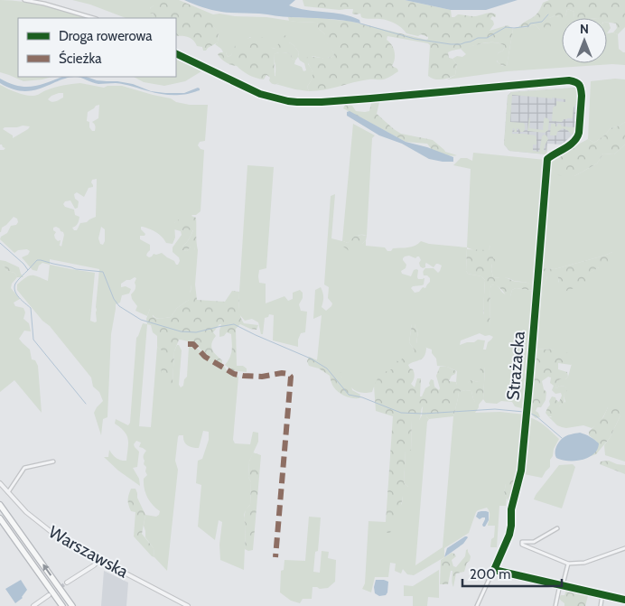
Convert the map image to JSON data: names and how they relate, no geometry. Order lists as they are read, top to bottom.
{
  "streets": {
    "street": ["Strażacka", "Warszawska"]
  },
  "legend": ["Droga rowerowa", "Ścieżka"],
  "scale_bar": "200 m",
  "north": "top"
}
